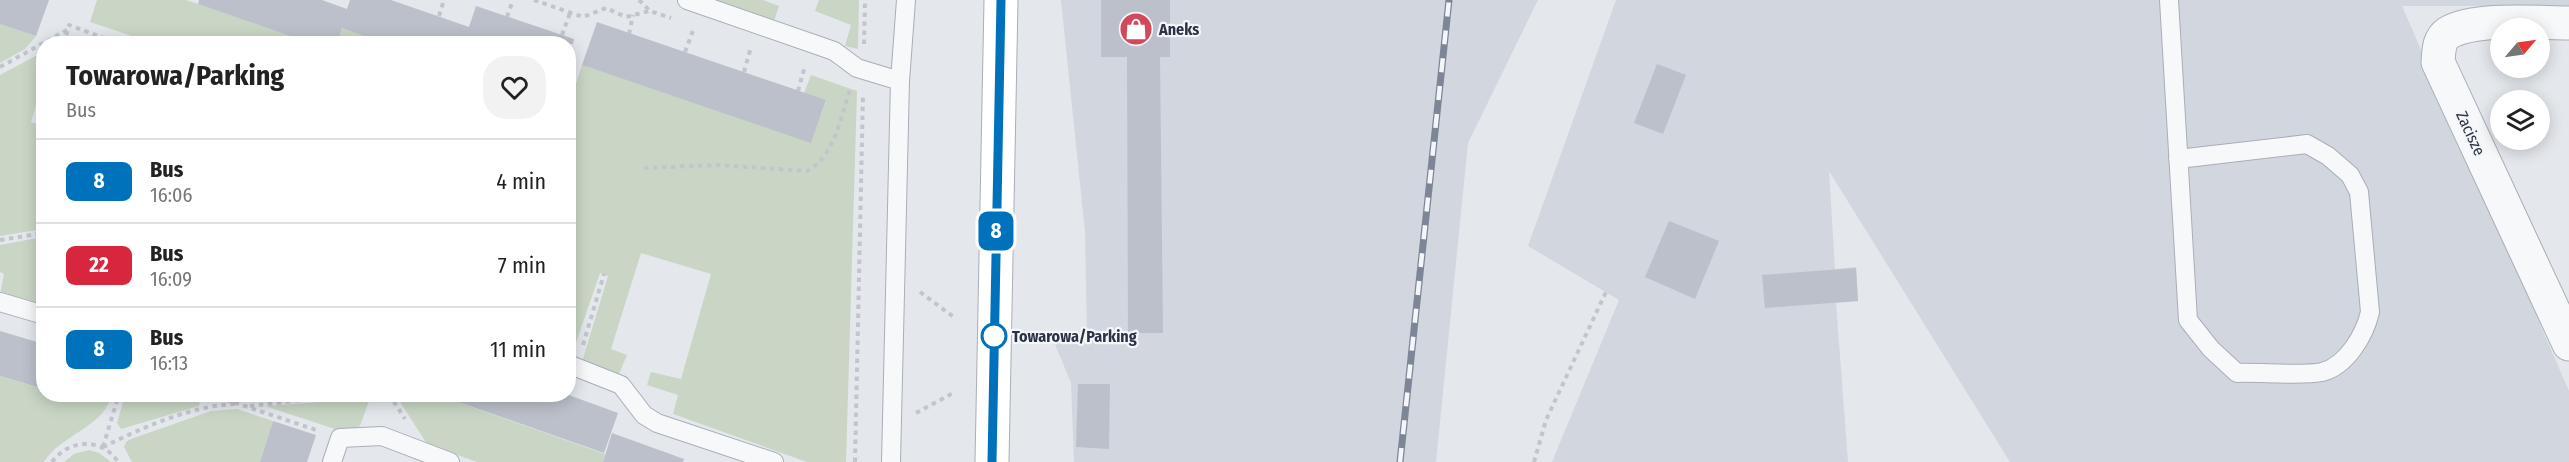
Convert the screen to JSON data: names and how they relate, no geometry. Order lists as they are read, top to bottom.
{
  "streets": {
    "street": ["Zacisze"]
  },
  "places": {
    "shop": ["Aneks"],
    "other": ["Towarowa/Parking"]
  },
  "lines": ["bus line 8"],
  "north": "top right",
  "page": {
    "on_map": "8",
    "heading": ["Towarowa/Parking", "Bus"],
    "list": [
      {
        "mark": "8",
        "name": "Bus",
        "note": "16:06",
        "value": "4 min"
      },
      {
        "mark": "22",
        "name": "Bus",
        "note": "16:09",
        "value": "7 min"
      },
      {
        "mark": "8",
        "name": "Bus",
        "note": "16:13",
        "value": "11 min"
      }
    ]
  }
}
